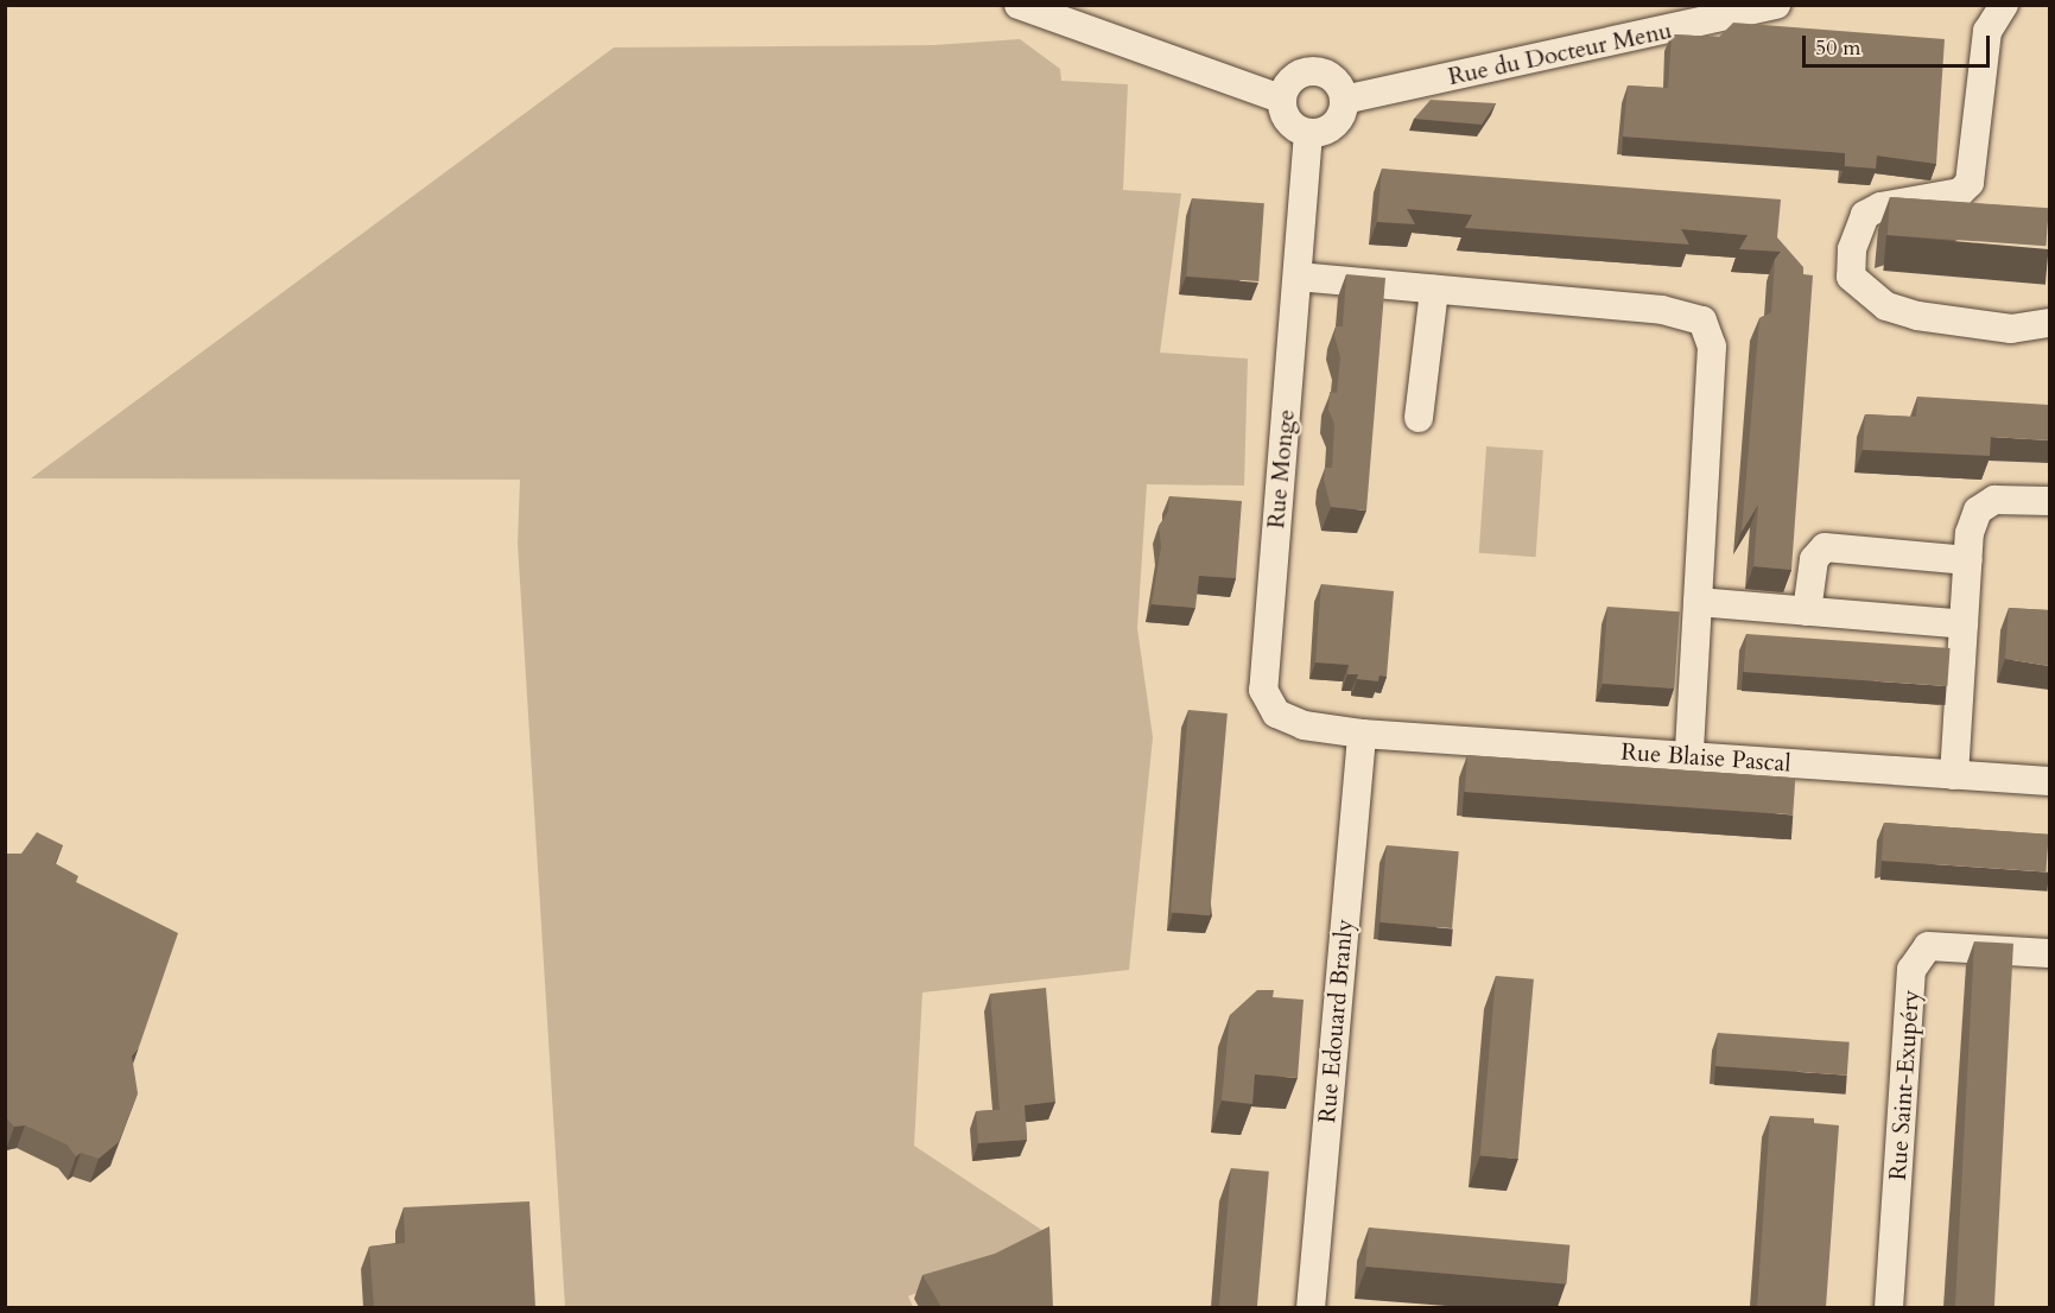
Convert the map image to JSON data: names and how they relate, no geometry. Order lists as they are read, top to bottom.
{
  "streets": {
    "street": [
      "Rue du Docteur Menu",
      "Rue Monge",
      "Rue Blaise Pascal",
      "Rue Edouard Branly",
      "Rue Saint-Exupéry"
    ]
  },
  "crossings": [
    ["Rue du Docteur Menu", "Rue Monge"],
    ["Rue Monge", "Rue Blaise Pascal"],
    ["Rue Monge", "Rue Edouard Branly"],
    ["Rue Blaise Pascal", "Rue Edouard Branly"]
  ],
  "scale_bar": "50 m"
}
